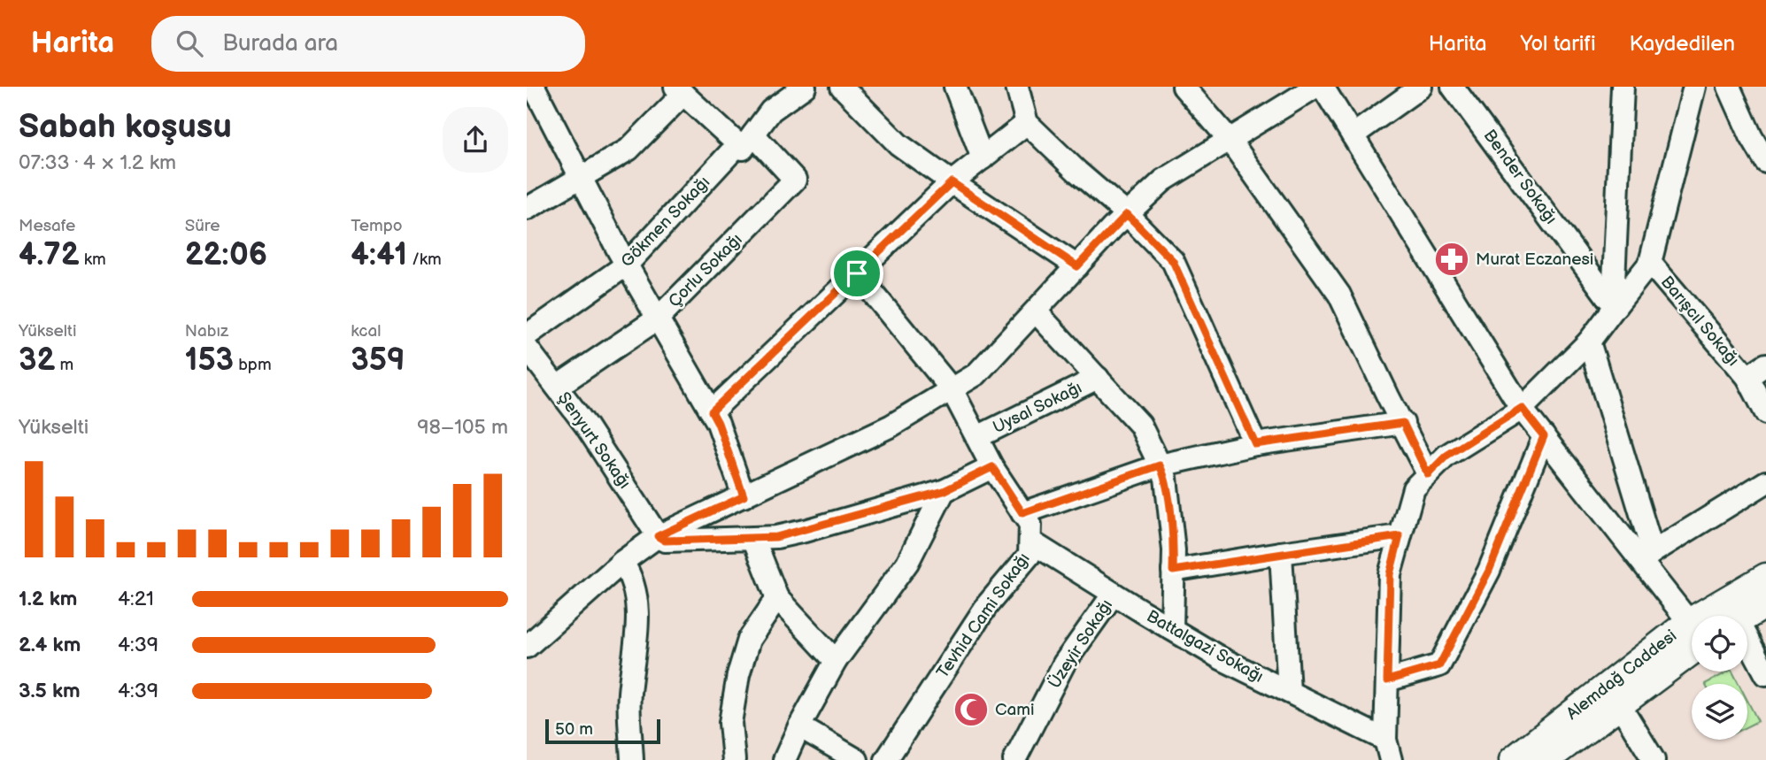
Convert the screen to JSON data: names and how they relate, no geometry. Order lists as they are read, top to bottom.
{
  "streets": {
    "main road": ["Alemdağ Caddesi"],
    "street": [
      "Bender Sokağı",
      "Gökmen Sokağı",
      "Çorlu Sokağı",
      "Barışcıl Sokağı",
      "Uysal Sokağı",
      "Şenyurt Sokağı",
      "Tevhid Cami Sokağı",
      "Üzeyir Sokağı",
      "Battalgazi Sokağı"
    ]
  },
  "crossings": [
    ["Gökmen Sokağı", "Çorlu Sokağı"],
    ["Çorlu Sokağı", "Şenyurt Sokağı"],
    ["Uysal Sokağı", "Tevhid Cami Sokağı"],
    ["Tevhid Cami Sokağı", "Battalgazi Sokağı"],
    ["Üzeyir Sokağı", "Battalgazi Sokağı"]
  ],
  "places": {
    "pharmacy": ["Murat Eczanesi"],
    "mosque": ["Cami"]
  },
  "scale_bar": "50 m",
  "page": {
    "header": "Harita",
    "search": "Burada ara",
    "nav": ["Harita", "Yol tarifi", "Kaydedilen"],
    "heading": ["Sabah koşusu", "07:33 · 4 × 1.2 km"],
    "stats": [
      ["Mesafe", "4.72 km"],
      ["Süre", "22:06"],
      ["Tempo", "4:41 /km"],
      ["Yükselti", "32 m"],
      ["Nabız", "153 bpm"],
      ["kcal", "359"]
    ],
    "chart": ["Yükselti", "98–105 m"],
    "list": [
      {
        "name": "1.2 km",
        "note": "4:21"
      },
      {
        "name": "2.4 km",
        "note": "4:39"
      },
      {
        "name": "3.5 km",
        "note": "4:39"
      }
    ],
    "scale": "50 m"
  }
}
